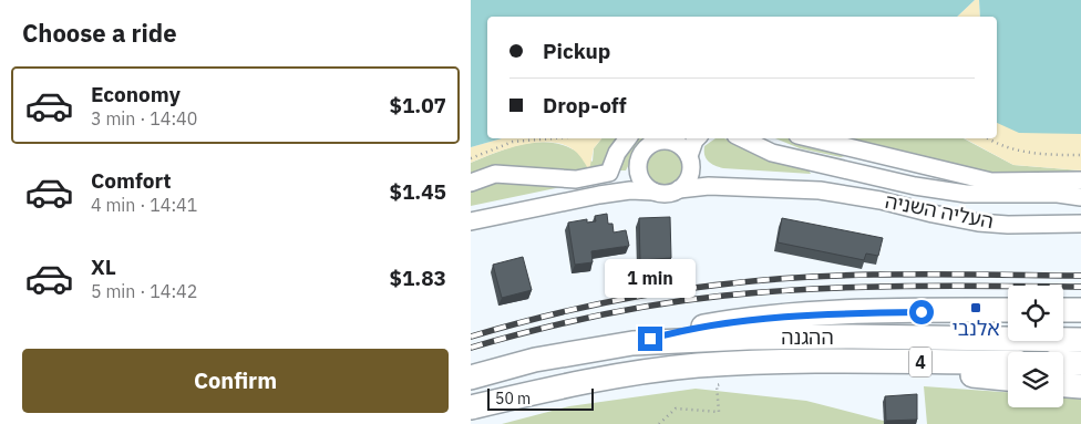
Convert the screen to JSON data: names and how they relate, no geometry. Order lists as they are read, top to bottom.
{
  "streets": {
    "highway": ["ההגנה", "4"],
    "street": ["העליה השניה"]
  },
  "places": {
    "transit": ["אלנבי"]
  },
  "scale_bar": "50 m",
  "page": {
    "heading": "Choose a ride",
    "banner": ["Pickup", "Drop-off"],
    "list": [
      {
        "name": "Economy",
        "note": "3 min · 14:40",
        "value": "$1.07"
      },
      {
        "name": "Comfort",
        "note": "4 min · 14:41",
        "value": "$1.45"
      },
      {
        "name": "XL",
        "note": "5 min · 14:42",
        "value": "$1.83"
      }
    ],
    "bubble": "1 min",
    "buttons": "Confirm",
    "scale": "50 m"
  }
}
